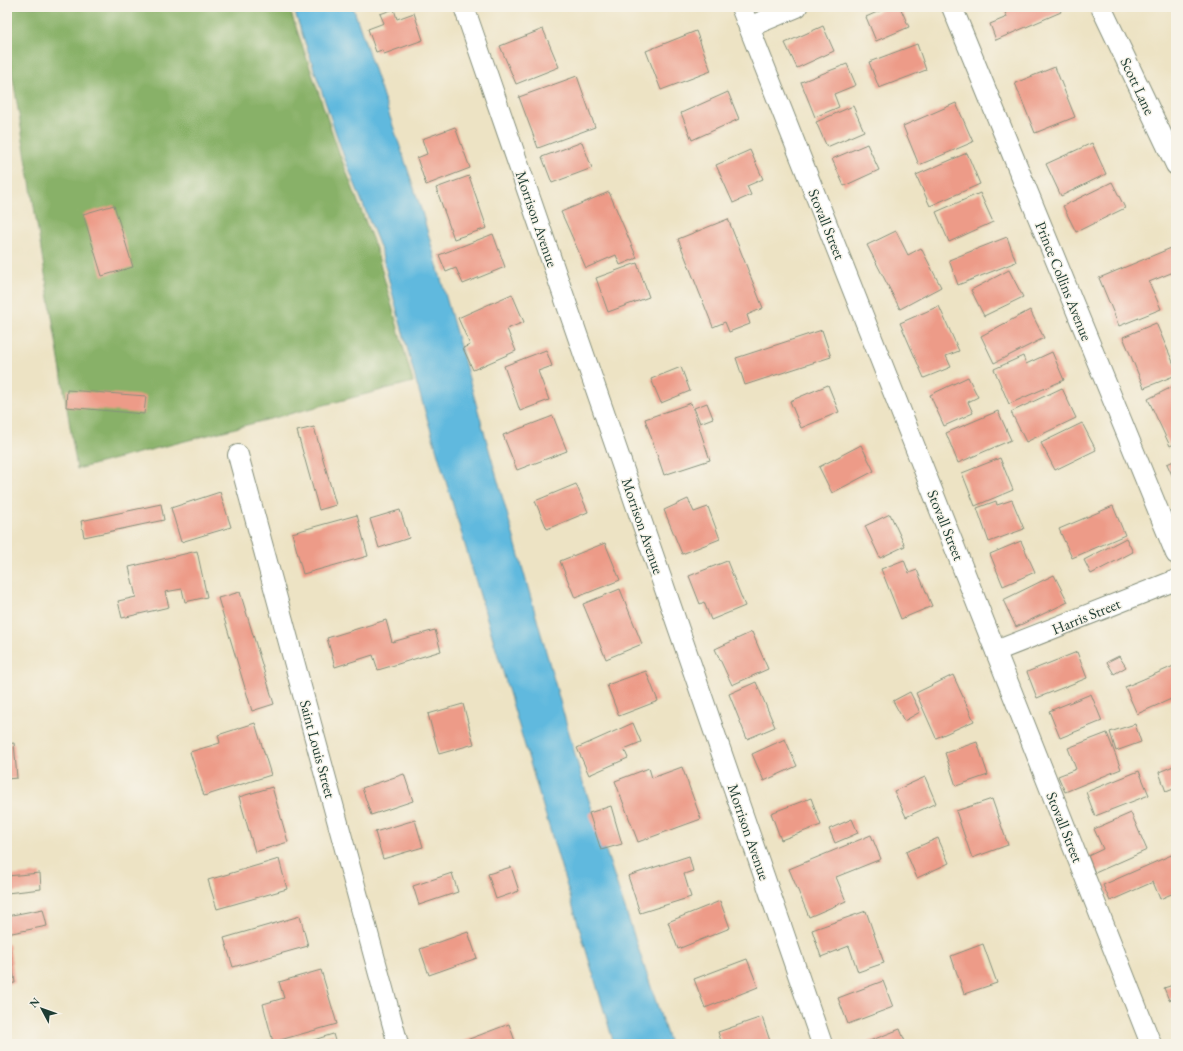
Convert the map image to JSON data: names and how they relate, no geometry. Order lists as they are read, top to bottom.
{
  "streets": {
    "street": [
      "Scott Lane",
      "Morrison Avenue",
      "Stovall Street",
      "Prince Collins Avenue",
      "Harris Street",
      "Saint Louis Street"
    ]
  },
  "crossings": [
    ["Stovall Street", "Harris Street"]
  ],
  "north": "top left"
}
